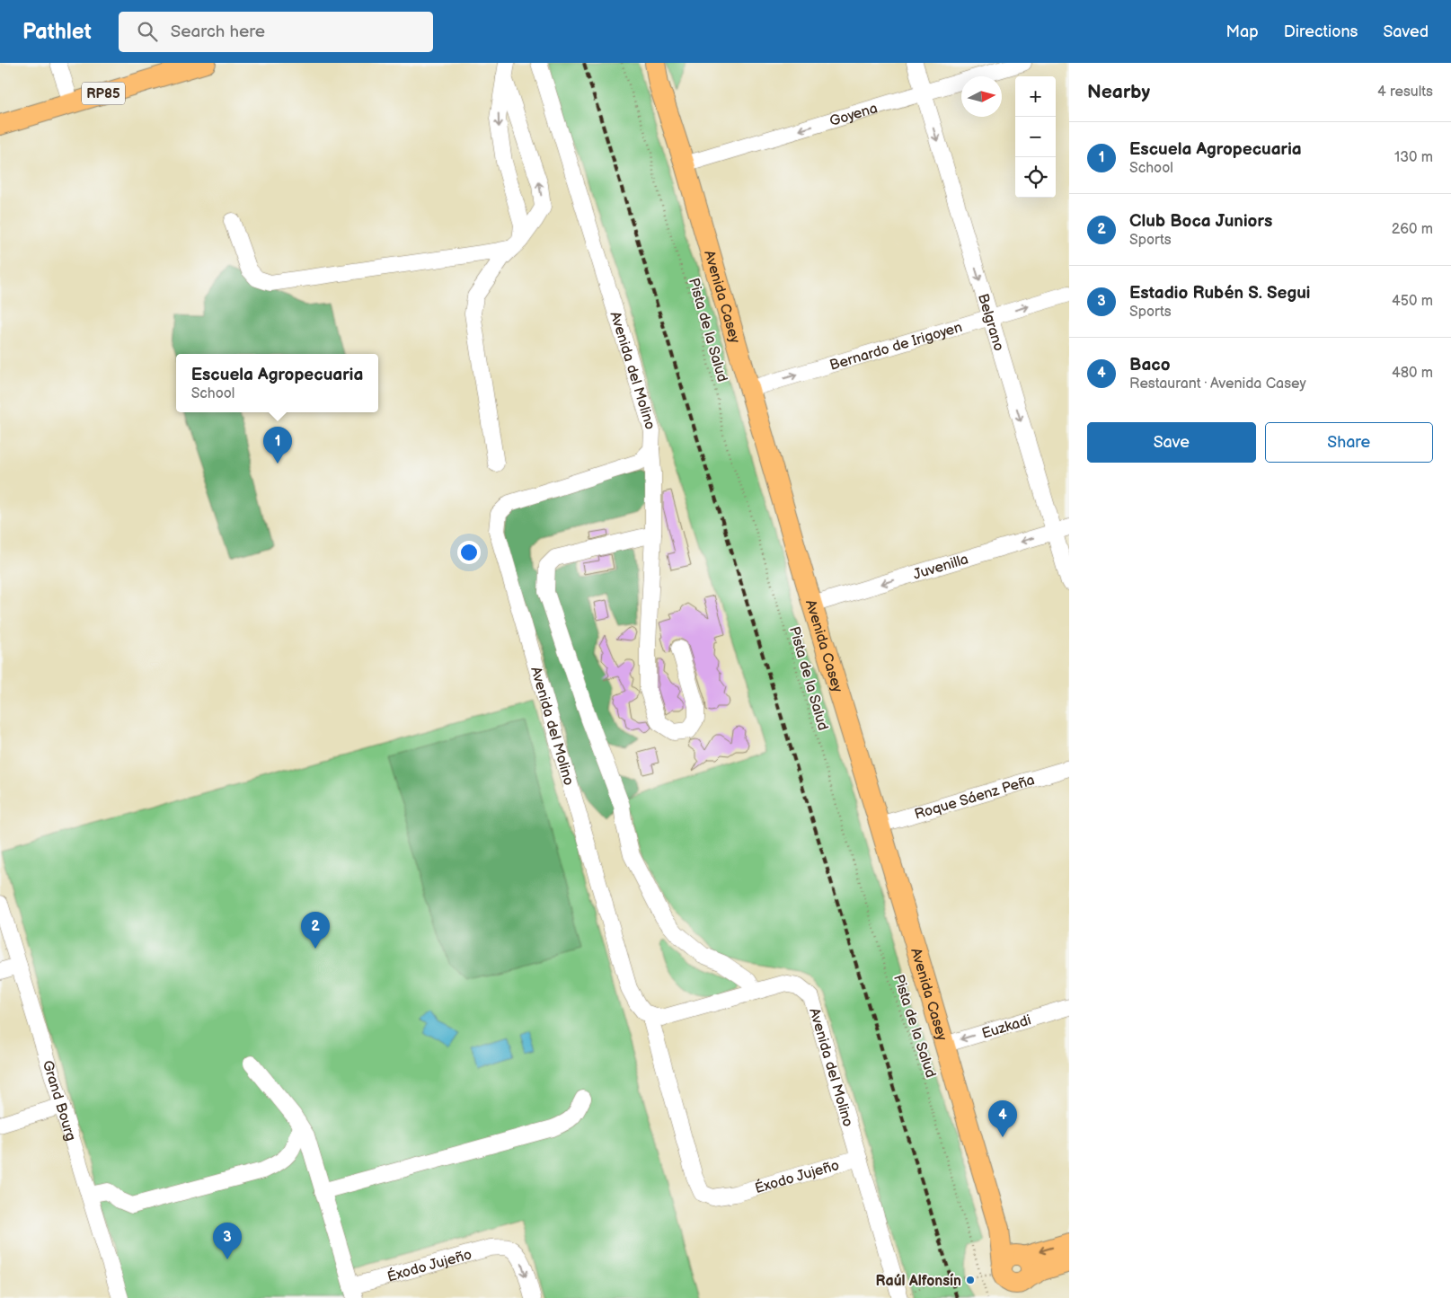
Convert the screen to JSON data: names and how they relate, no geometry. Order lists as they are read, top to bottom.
{
  "streets": {
    "main road": ["RP85", "Avenida Casey"],
    "street": [
      "Goyena",
      "Belgrano",
      "Bernardo de Irigoyen",
      "Avenida del Molino",
      "Juvenilla",
      "Roque Sáenz Peña",
      "Euzkadi",
      "Grand Bourg",
      "Éxodo Jujeño"
    ],
    "path": ["Pista de la Salud"]
  },
  "crossings": [
    ["Goyena", "Avenida Casey"],
    ["Goyena", "Belgrano"],
    ["Avenida Casey", "Bernardo de Irigoyen"],
    ["Avenida Casey", "Juvenilla"],
    ["Avenida Casey", "Roque Sáenz Peña"],
    ["Avenida Casey", "Euzkadi"],
    ["Belgrano", "Bernardo de Irigoyen"],
    ["Belgrano", "Juvenilla"],
    ["Avenida del Molino", "Éxodo Jujeño"]
  ],
  "one_way": [
    "Goyena",
    "Belgrano",
    "Bernardo de Irigoyen",
    "Juvenilla",
    "Euzkadi"
  ],
  "places": ["Raúl Alfonsín"],
  "north": "right",
  "page": {
    "header": "Pathlet",
    "search": "Search here",
    "nav": ["Map", "Directions", "Saved"],
    "heading": ["Nearby", "4 results"],
    "map_buttons": ["+", "−"],
    "list": [
      {
        "mark": "1",
        "name": "Escuela Agropecuaria",
        "note": "School",
        "value": "130 m"
      },
      {
        "mark": "2",
        "name": "Club Boca Juniors",
        "note": "Sports",
        "value": "260 m"
      },
      {
        "mark": "3",
        "name": "Estadio Rubén S. Segui",
        "note": "Sports",
        "value": "450 m"
      },
      {
        "mark": "4",
        "name": "Baco",
        "note": "Restaurant · Avenida Casey",
        "value": "480 m"
      }
    ],
    "popup": ["Escuela Agropecuaria", "School"],
    "buttons": ["Save", "Share"],
    "pins": [
      "1",
      "2",
      "4",
      "3"
    ]
  }
}
